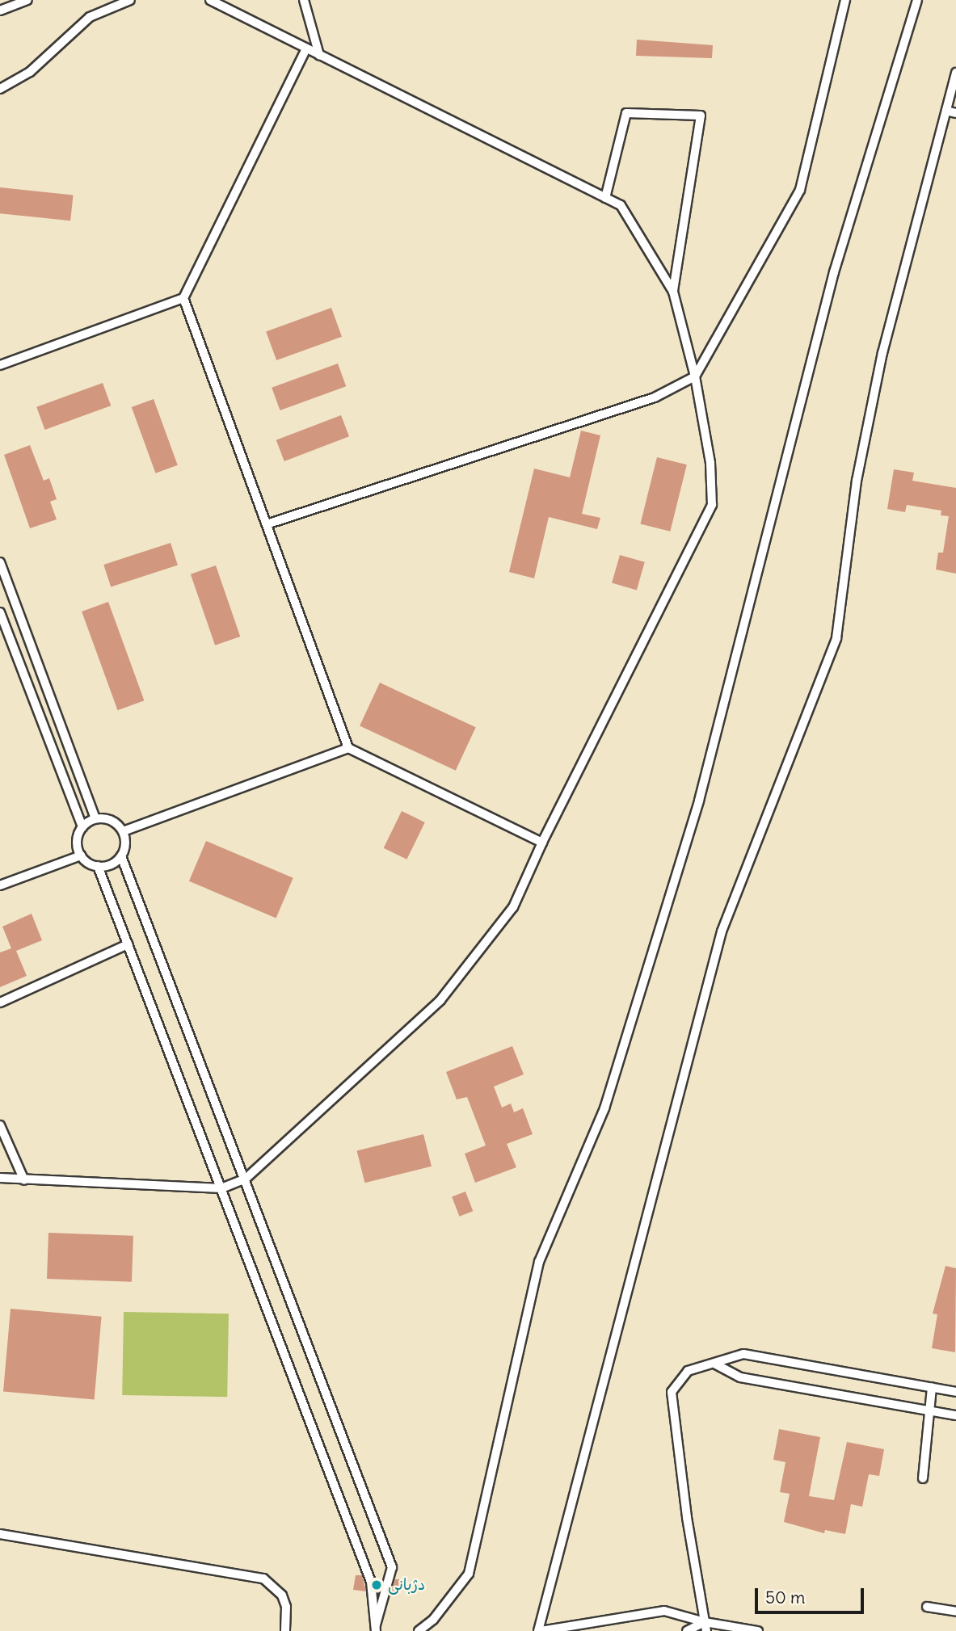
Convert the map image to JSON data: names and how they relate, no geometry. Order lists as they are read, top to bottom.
{
  "places": ["دژبانی"],
  "scale_bar": "50 m"
}
